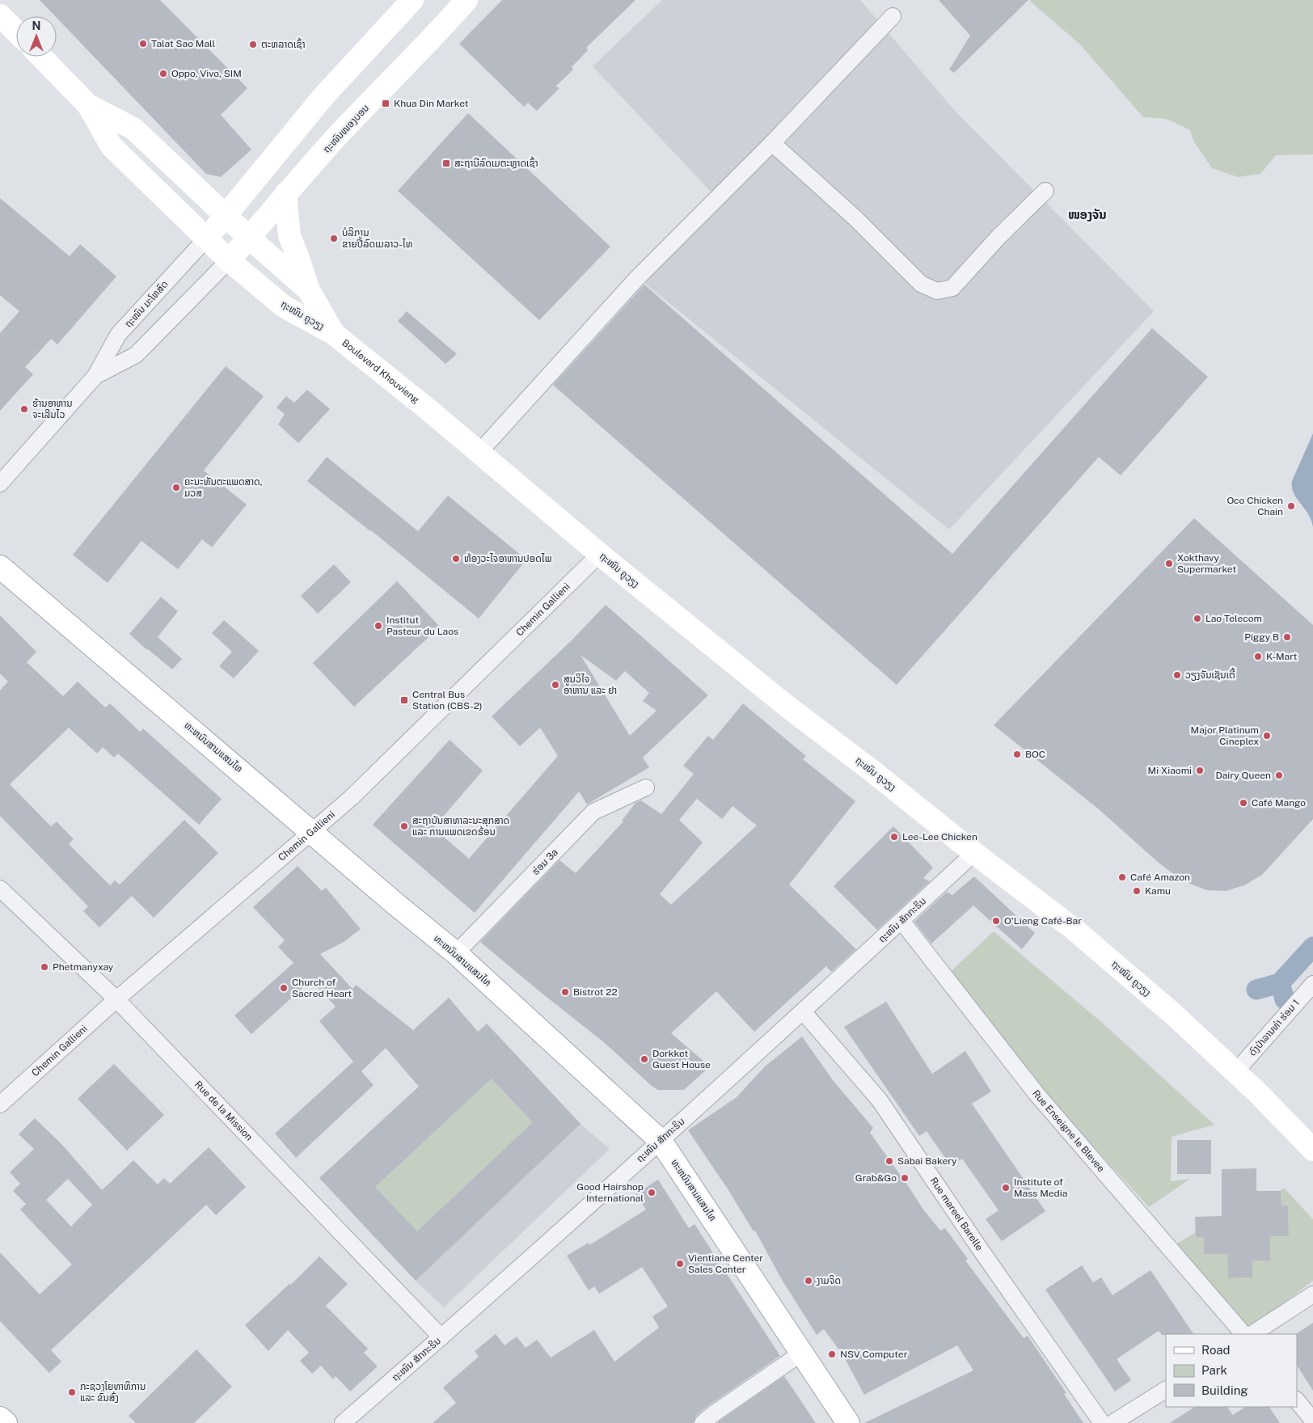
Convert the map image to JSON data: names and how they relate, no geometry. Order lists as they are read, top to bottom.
{
  "streets": {
    "street": [
      "ຖະໜົນໜອງບອນ",
      "ຖະໜົນ ມະໂຫສົດ",
      "ຖະໜົນ ຄູວຽງ",
      "Boulevard Khouvieng",
      "Chemin Gallieni",
      "ທະຫນົນສາມແສນໄທ",
      "ຮ່ອມ 3a",
      "ຖະໜົນ ສັກກະຣິນ",
      "ດົງປ່າລານທ່າ ຮ່ອມ 1",
      "Rue de la Mission",
      "Rue Enseigne le Blevee",
      "Rue mareel Barelle"
    ]
  },
  "crossings": [
    ["ຖະໜົນໜອງບອນ", "ຖະໜົນ ມະໂຫສົດ"],
    ["ຖະໜົນໜອງບອນ", "ຖະໜົນ ຄູວຽງ"],
    ["ຖະໜົນ ມະໂຫສົດ", "ຖະໜົນ ຄູວຽງ"],
    ["ຖະໜົນ ຄູວຽງ", "Boulevard Khouvieng"],
    ["ຖະໜົນ ຄູວຽງ", "Chemin Gallieni"],
    ["ຖະໜົນ ຄູວຽງ", "ຖະໜົນ ສັກກະຣິນ"],
    ["ຖະໜົນ ຄູວຽງ", "ດົງປ່າລານທ່າ ຮ່ອມ 1"],
    ["Chemin Gallieni", "ທະຫນົນສາມແສນໄທ"],
    ["Chemin Gallieni", "Rue de la Mission"],
    ["ທະຫນົນສາມແສນໄທ", "ຮ່ອມ 3a"],
    ["ທະຫນົນສາມແສນໄທ", "ຖະໜົນ ສັກກະຣິນ"],
    ["ຖະໜົນ ສັກກະຣິນ", "Rue de la Mission"],
    ["ຖະໜົນ ສັກກະຣິນ", "Rue Enseigne le Blevee"],
    ["ຖະໜົນ ສັກກະຣິນ", "Rue mareel Barelle"]
  ],
  "districts": ["ໜອງຈັນ"],
  "places": {
    "other": [
      "Talat Sao Mall",
      "ຕະຫລາດເຊົ້າ",
      "Oppo, Vivo, SIM",
      "ບໍລິການ ຂາຍປີ້ລົດເມລາວ-ໄທ",
      "ຮ້ານອາຫານ ຈະເລີນໄວ",
      "ຄະນະທັນຕະແພດສາດ, ມວສ",
      "Oco Chicken Chain",
      "ຫ້ອງວະໄຈອາຫານປອດໄພ",
      "Xokthavy Supermarket",
      "Lao Telecom",
      "Institut Pasteur du Laos",
      "Piggy B",
      "K-Mart",
      "ວຽງຈັນເຊັນເຕີ້",
      "ສູນວິໄຈ ອາຫານ ແລະ ຢາ",
      "Major Platinum Cineplex",
      "BOC",
      "Mi Xiaomi",
      "Dairy Queen",
      "Café Mango",
      "ສະຖາບັນສາທາລະນະສຸກສາດ ແລະ ການແພດເຂດຮ້ອນ",
      "Lee-Lee Chicken",
      "Café Amazon",
      "Kamu",
      "O'Lieng Café-Bar",
      "Phetmanyxay",
      "Church of Sacred Heart",
      "Bistrot 22",
      "Dorkket Guest House",
      "Sabai Bakery",
      "Grab&Go",
      "Institute of Mass Media",
      "Good Hairshop International",
      "Vientiane Center Sales Center",
      "ງາມຈິດ",
      "NSV Computer",
      "ກະຊວງໂຍທາທິການ ແລະ ຂົນສົ່ງ"
    ],
    "transit": ["Khua Din Market", "ສະຖານີລົດເມຕະຫຼາດເຊົ້າ", "Central Bus Station (CBS-2)"]
  },
  "legend": ["Road", "Park", "Building"],
  "north": "top"
}
